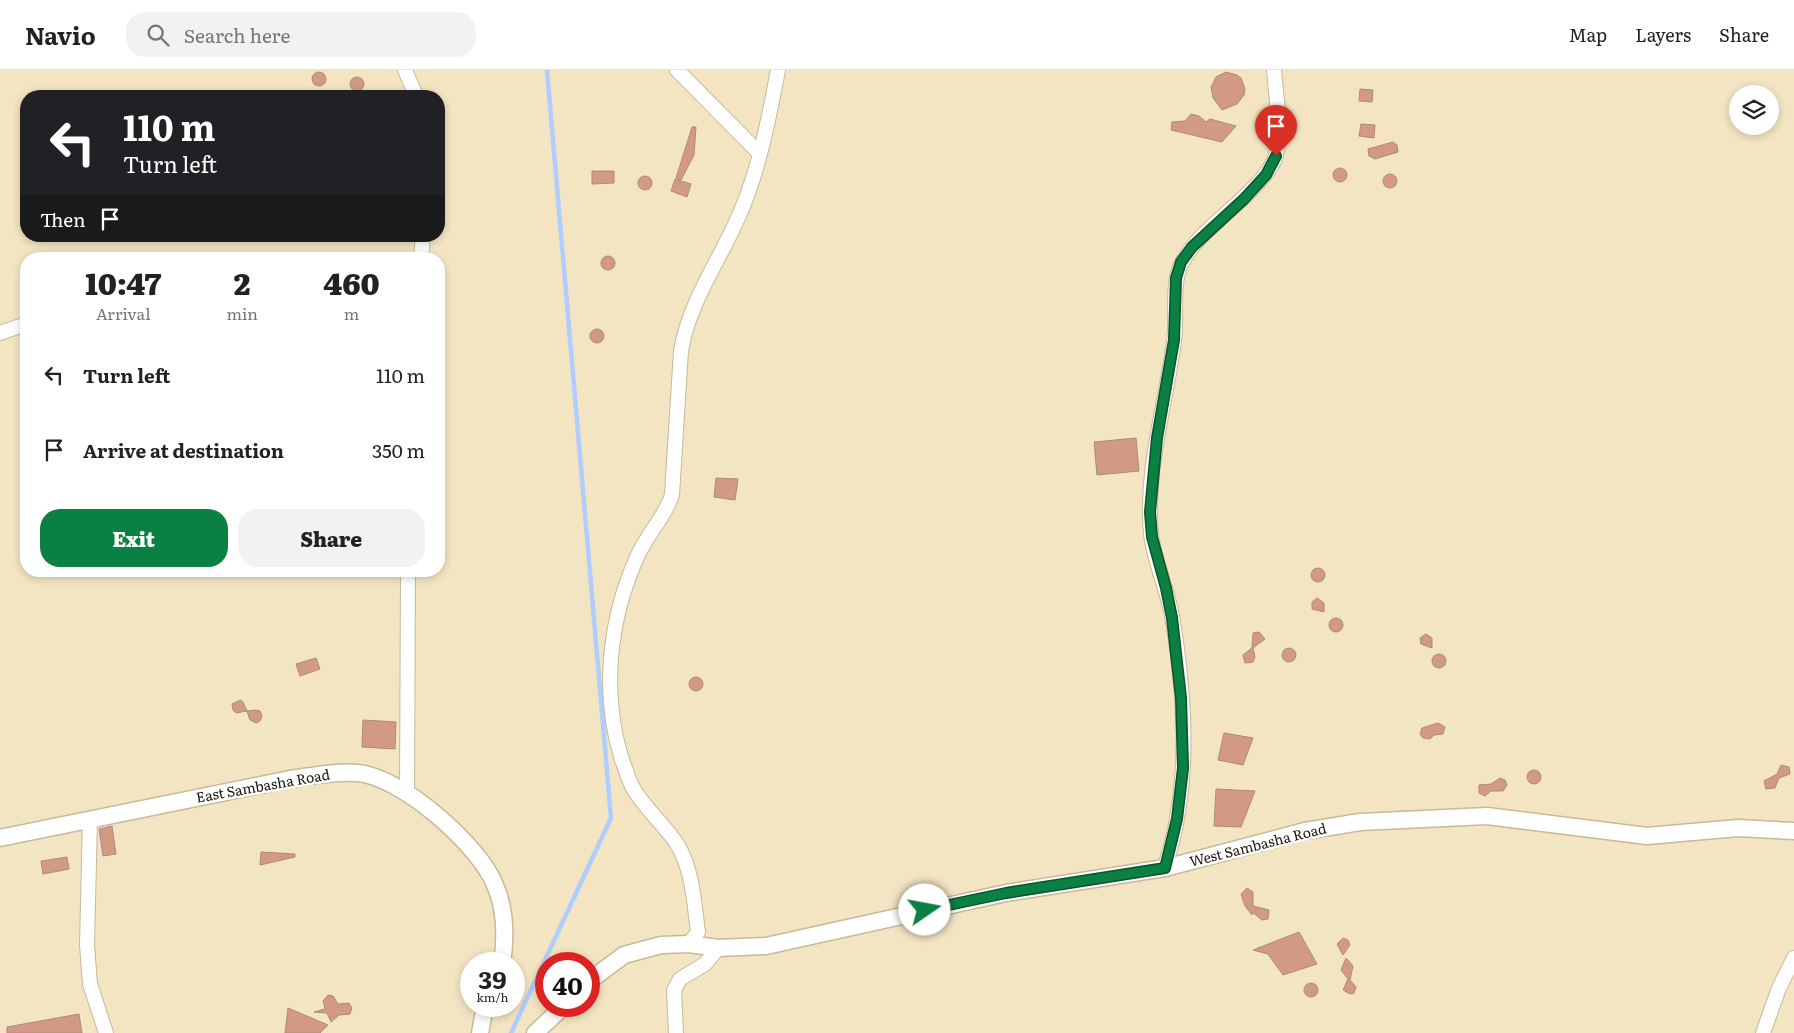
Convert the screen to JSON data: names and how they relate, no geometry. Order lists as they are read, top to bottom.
{
  "streets": {
    "street": ["East Sambasha Road", "West Sambasha Road"]
  },
  "page": {
    "header": "Navio",
    "search": "Search here",
    "nav": ["Map", "Layers", "Share"],
    "turn": ["110 m", "Turn left"],
    "then": "Then",
    "eta": [
      "10:47",
      "Arrival",
      "2",
      "min",
      "460",
      "m"
    ],
    "list": [
      {
        "name": "Turn left",
        "value": "110 m"
      },
      {
        "name": "Arrive at destination",
        "value": "350 m"
      }
    ],
    "buttons": ["Exit", "Share"],
    "speed": "39 km/h",
    "limit": "40"
  }
}
